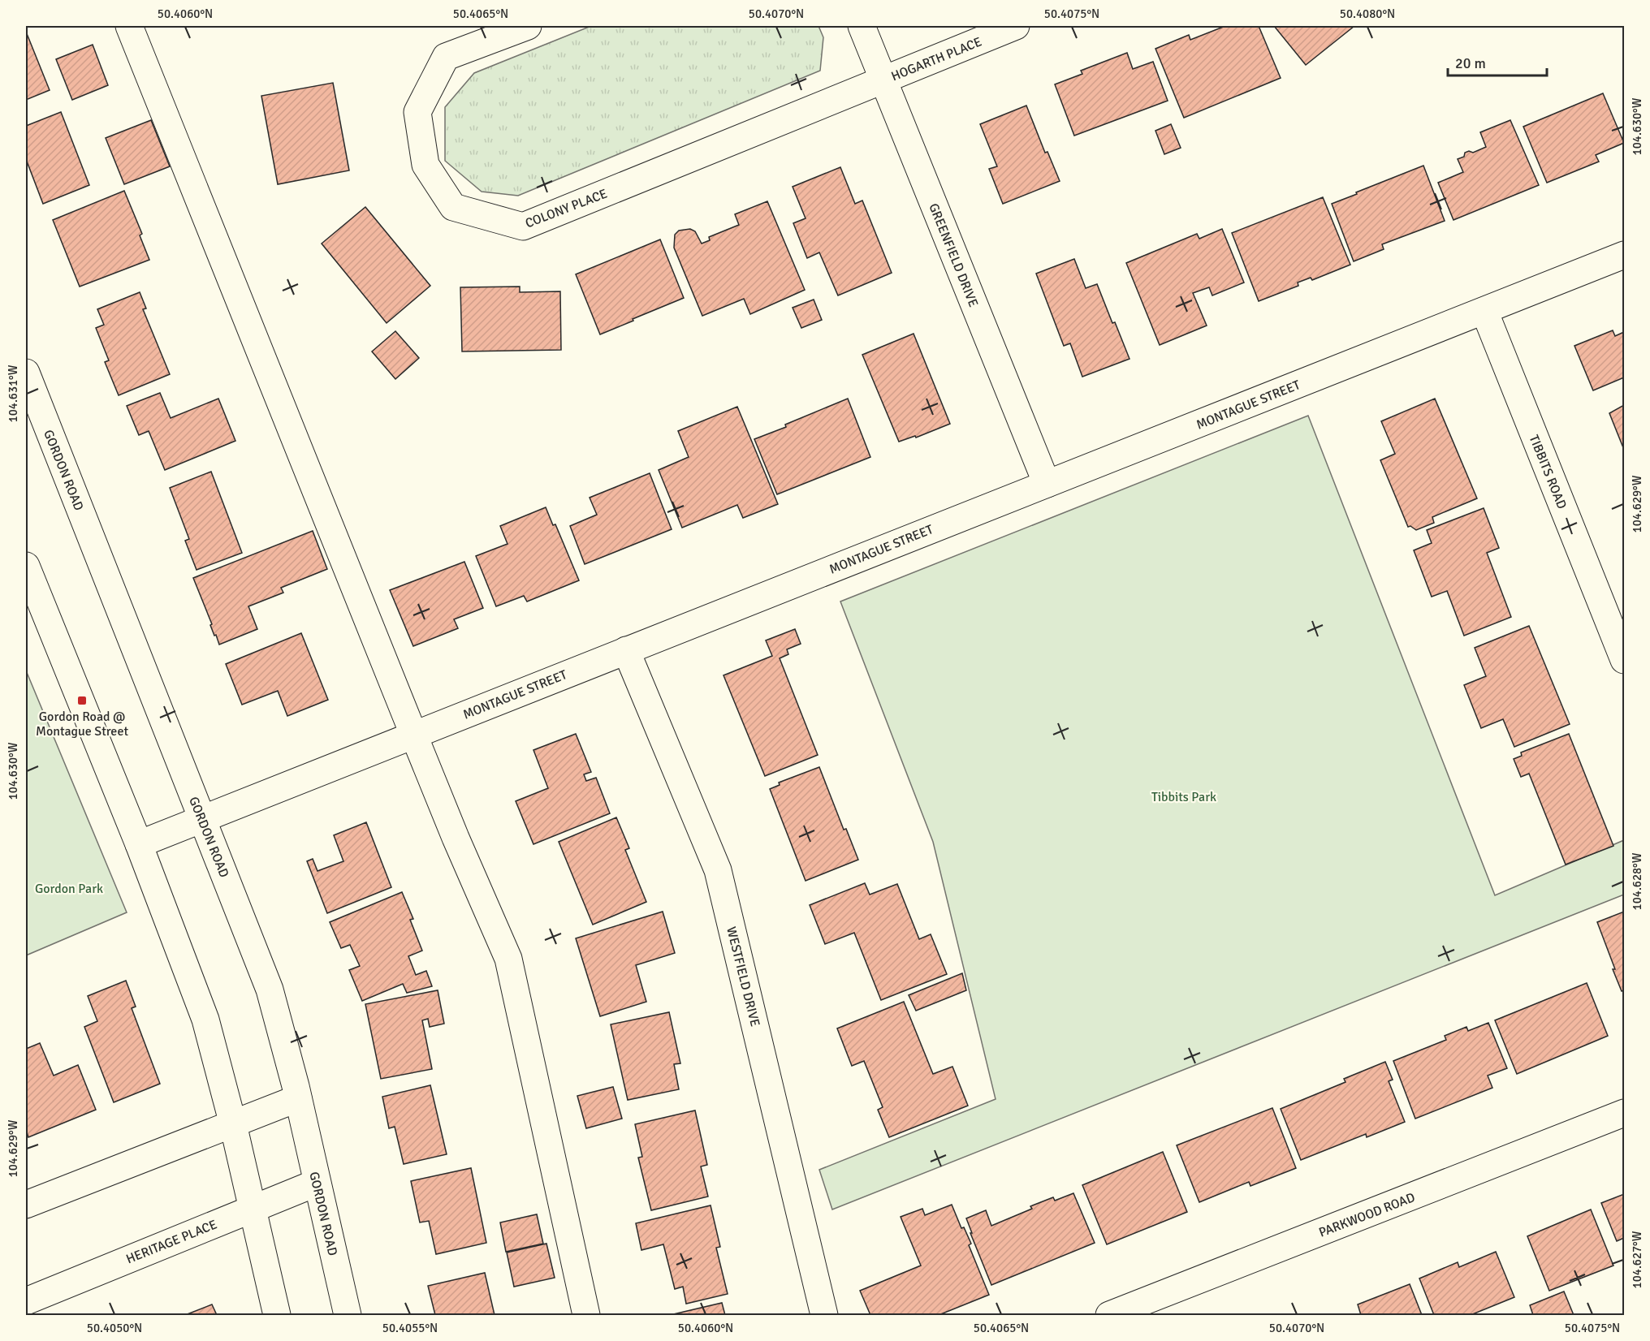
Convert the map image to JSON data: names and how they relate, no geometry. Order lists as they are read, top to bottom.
{
  "streets": {
    "street": [
      "HOGARTH PLACE",
      "COLONY PLACE",
      "GREENFIELD DRIVE",
      "MONTAGUE STREET",
      "GORDON ROAD",
      "TIBBITS ROAD",
      "WESTFIELD DRIVE",
      "PARKWOOD ROAD",
      "HERITAGE PLACE"
    ]
  },
  "crossings": [
    ["HOGARTH PLACE", "COLONY PLACE"],
    ["HOGARTH PLACE", "GREENFIELD DRIVE"],
    ["COLONY PLACE", "GREENFIELD DRIVE"],
    ["GREENFIELD DRIVE", "MONTAGUE STREET"],
    ["MONTAGUE STREET", "GORDON ROAD"],
    ["MONTAGUE STREET", "TIBBITS ROAD"],
    ["MONTAGUE STREET", "WESTFIELD DRIVE"],
    ["GORDON ROAD", "HERITAGE PLACE"]
  ],
  "parks": ["Tibbits Park", "Gordon Park"],
  "places": {
    "transit": ["Gordon Road @ Montague Street"]
  },
  "scale_bar": "20 m",
  "coordinates": [
    "50.4060°N",
    "50.4065°N",
    "50.4070°N",
    "50.4075°N",
    "50.4080°N",
    "104.630°W",
    "104.631°W",
    "104.629°W",
    "104.628°W",
    "104.627°W",
    "50.4050°N",
    "50.4055°N"
  ]
}
